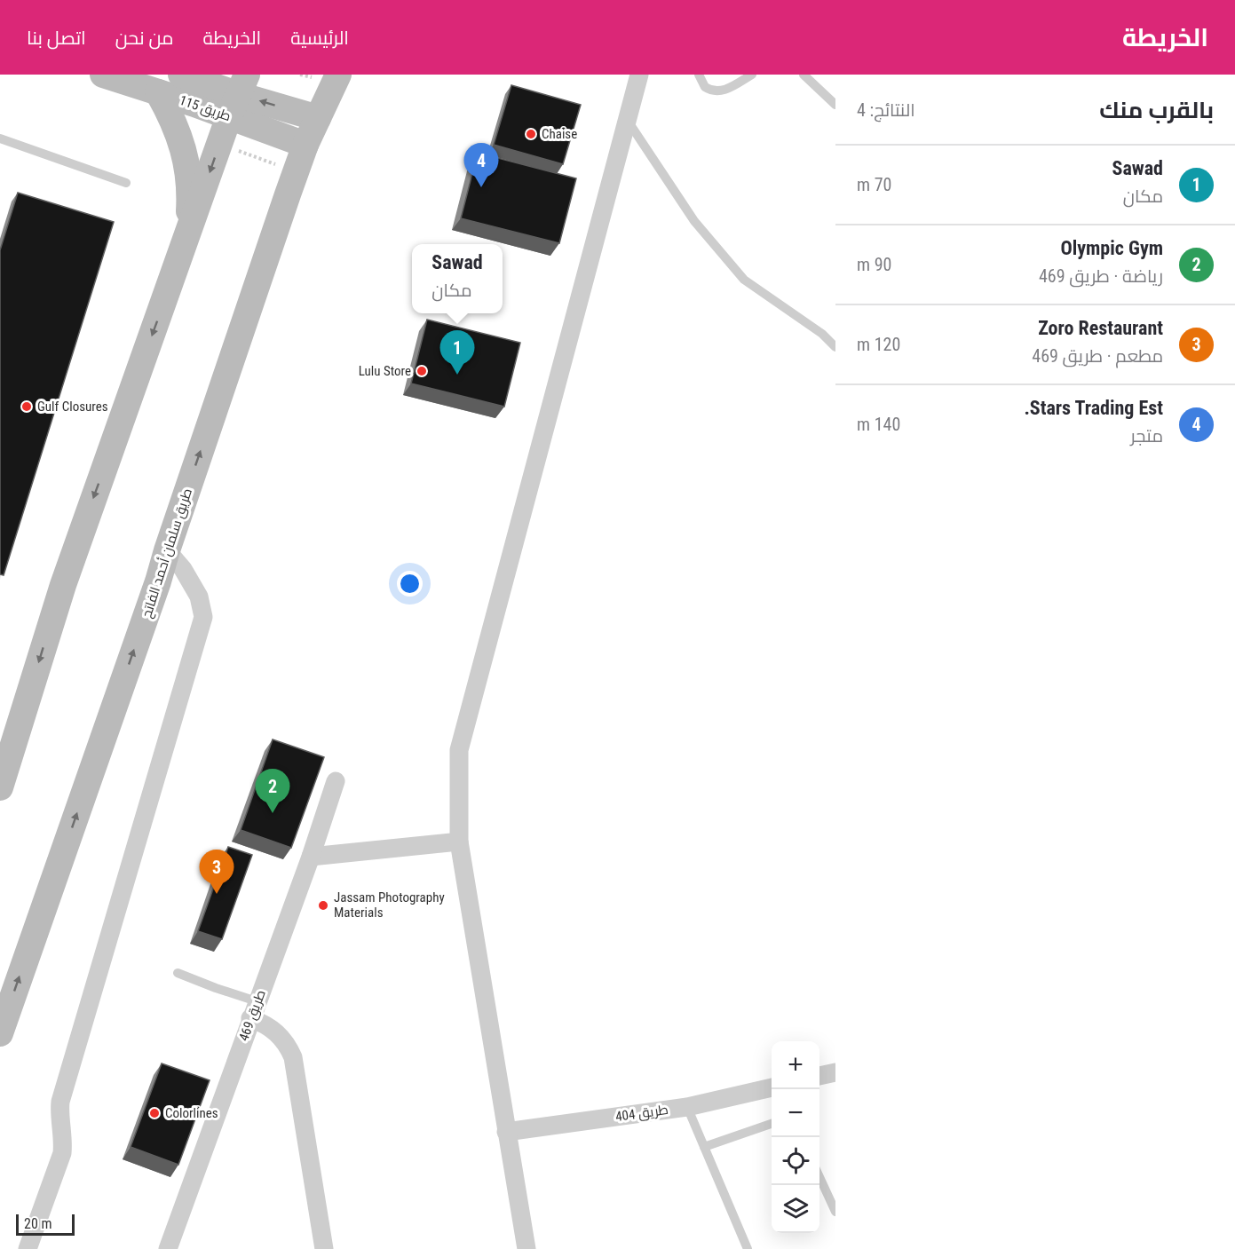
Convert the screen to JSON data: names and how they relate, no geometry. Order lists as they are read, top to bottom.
{
  "streets": {
    "street": [
      "طريق 115",
      "طريق سلمان أحمد الفاتح",
      "طريق 469",
      "طريق 404"
    ]
  },
  "crossings": [
    ["طريق 115", "طريق سلمان أحمد الفاتح"]
  ],
  "places": [
    "Chaise",
    "Lulu Store",
    "Gulf Closures",
    "Jassam Photography Materials",
    "Colorlines"
  ],
  "scale_bar": "20 m",
  "page": {
    "header": "الخريطة",
    "nav": [
      "الرئيسية",
      "الخريطة",
      "من نحن",
      "اتصل بنا"
    ],
    "heading": ["بالقرب منك", "النتائج: 4"],
    "pins": [
      "4",
      "1",
      "2",
      "3"
    ],
    "list": [
      {
        "mark": "1",
        "name": "Sawad",
        "note": "مكان",
        "value": "70 m"
      },
      {
        "mark": "2",
        "name": "Olympic Gym",
        "note": "رياضة · طريق 469",
        "value": "90 m"
      },
      {
        "mark": "3",
        "name": "Zoro Restaurant",
        "note": "مطعم · طريق 469",
        "value": "120 m"
      },
      {
        "mark": "4",
        "name": "Stars Trading Est.",
        "note": "متجر",
        "value": "140 m"
      }
    ],
    "popup": ["Sawad", "مكان"],
    "map_buttons": ["+", "−"],
    "scale": "20 m"
  }
}
